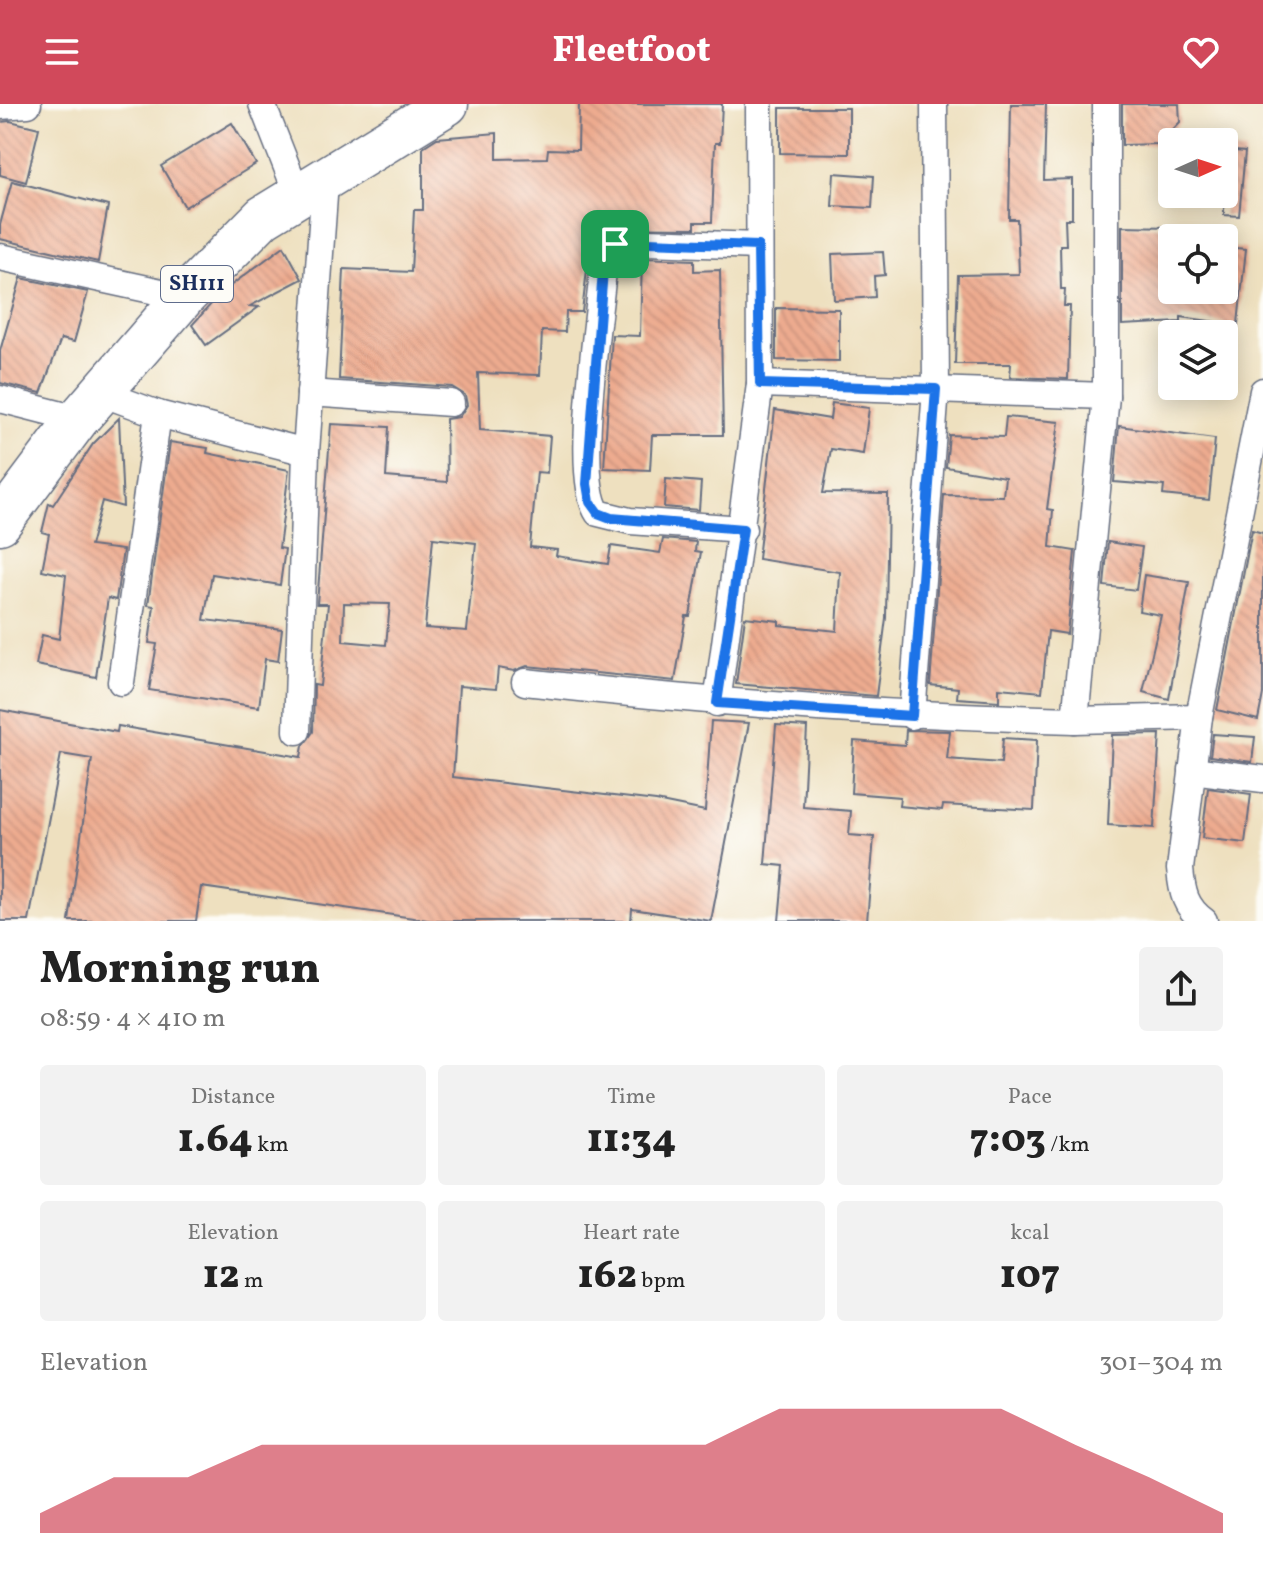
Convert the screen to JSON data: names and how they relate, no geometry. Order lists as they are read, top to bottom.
{
  "streets": {
    "main road": ["SH111"]
  },
  "north": "right",
  "page": {
    "header": "Fleetfoot",
    "heading": ["Morning run", "08:59 · 4 × 410 m"],
    "stats": [
      ["Distance", "1.64 km"],
      ["Time", "11:34"],
      ["Pace", "7:03 /km"],
      ["Elevation", "12 m"],
      ["Heart rate", "162 bpm"],
      ["kcal", "107"]
    ],
    "chart": ["Elevation", "301–304 m"]
  }
}
